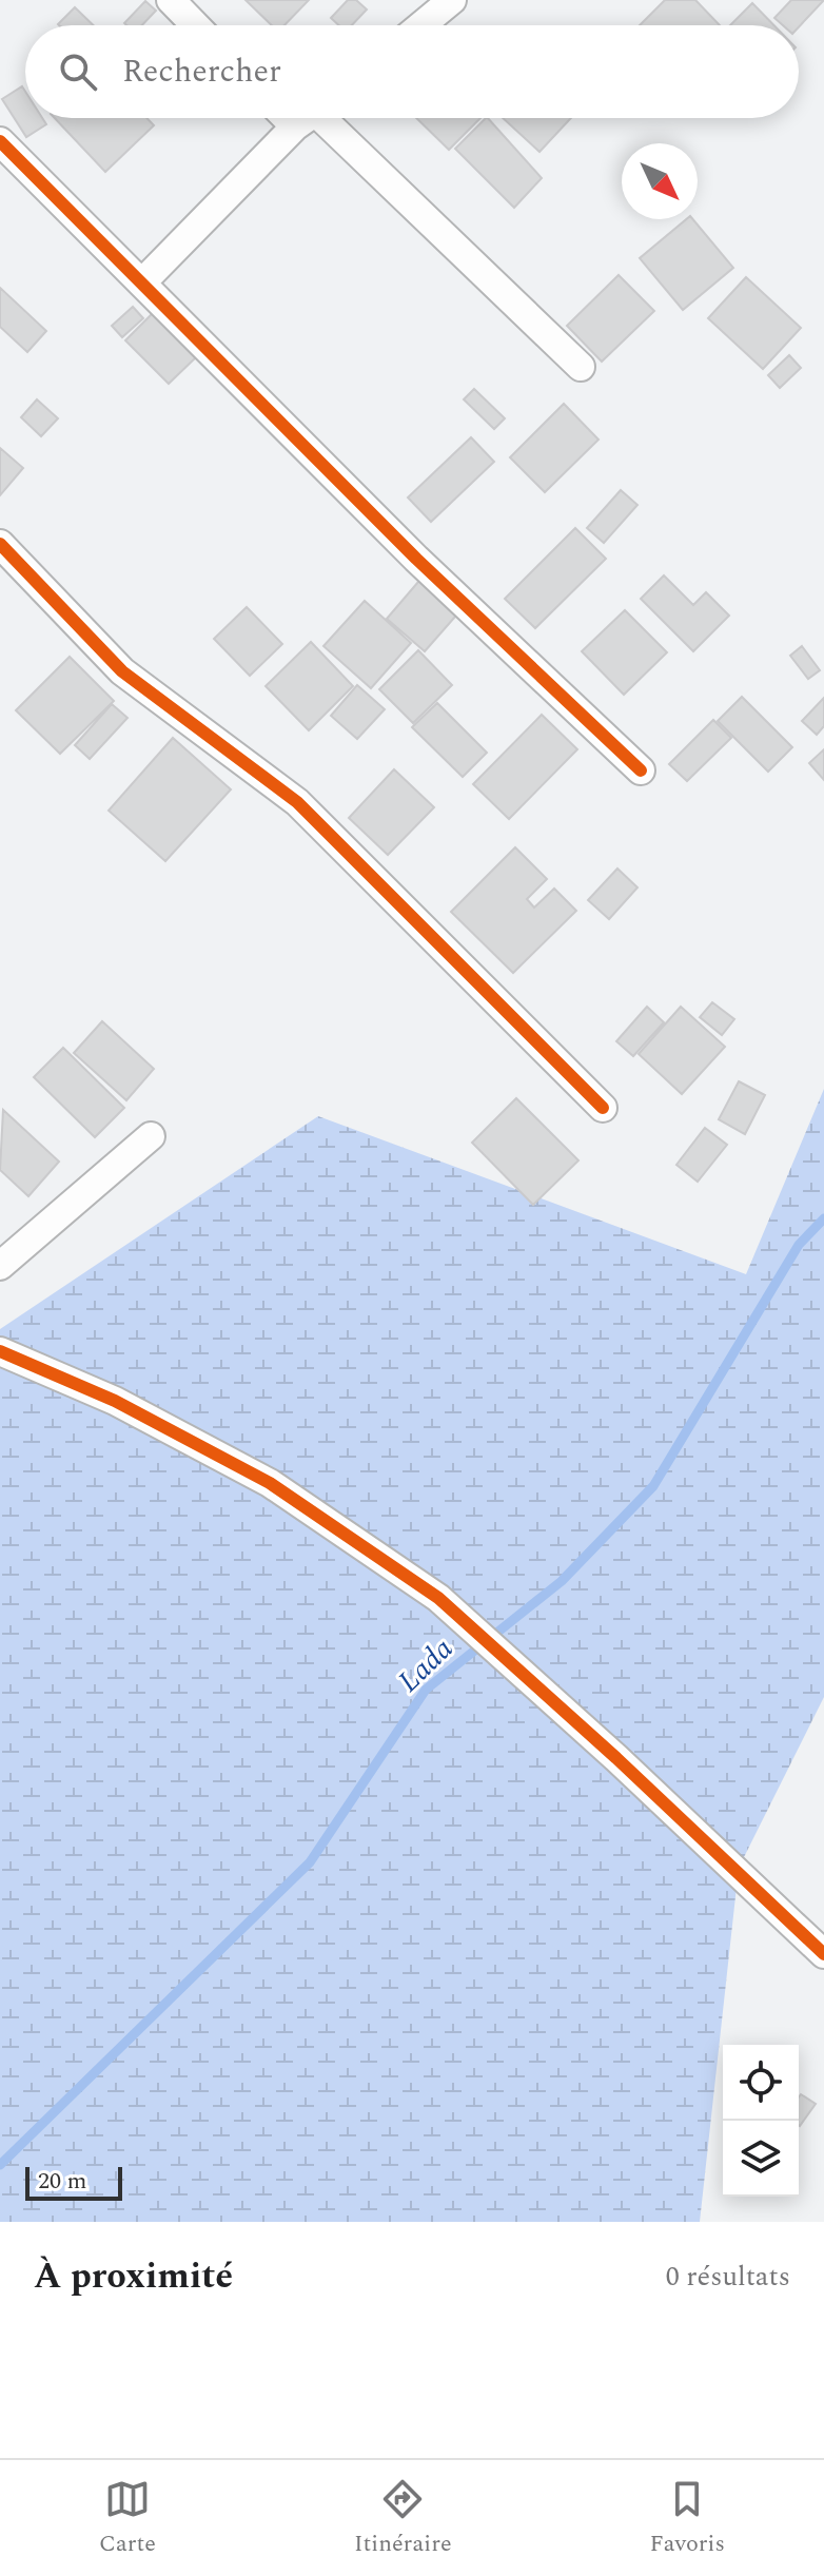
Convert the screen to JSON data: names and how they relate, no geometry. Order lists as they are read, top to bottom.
{
  "water": ["Lada"],
  "scale_bar": "20 m",
  "north": "bottom right",
  "page": {
    "search": "Rechercher",
    "scale": "20 m",
    "heading": ["À proximité", "0 résultats"],
    "nav": ["Carte", "Itinéraire", "Favoris"]
  }
}
